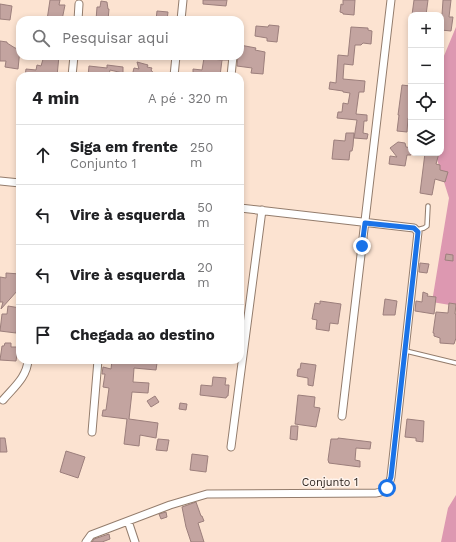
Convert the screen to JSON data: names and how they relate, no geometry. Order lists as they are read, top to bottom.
{
  "streets": {
    "street": ["Conjunto 1"]
  },
  "page": {
    "map_buttons": ["+", "−"],
    "search": "Pesquisar aqui",
    "heading": ["4 min", "A pé · 320 m"],
    "list": [
      ["Siga em frente", "Conjunto 1", "250 m"],
      ["Vire à esquerda", "50 m"],
      ["Vire à esquerda", "20 m"],
      "Chegada ao destino"
    ]
  }
}
